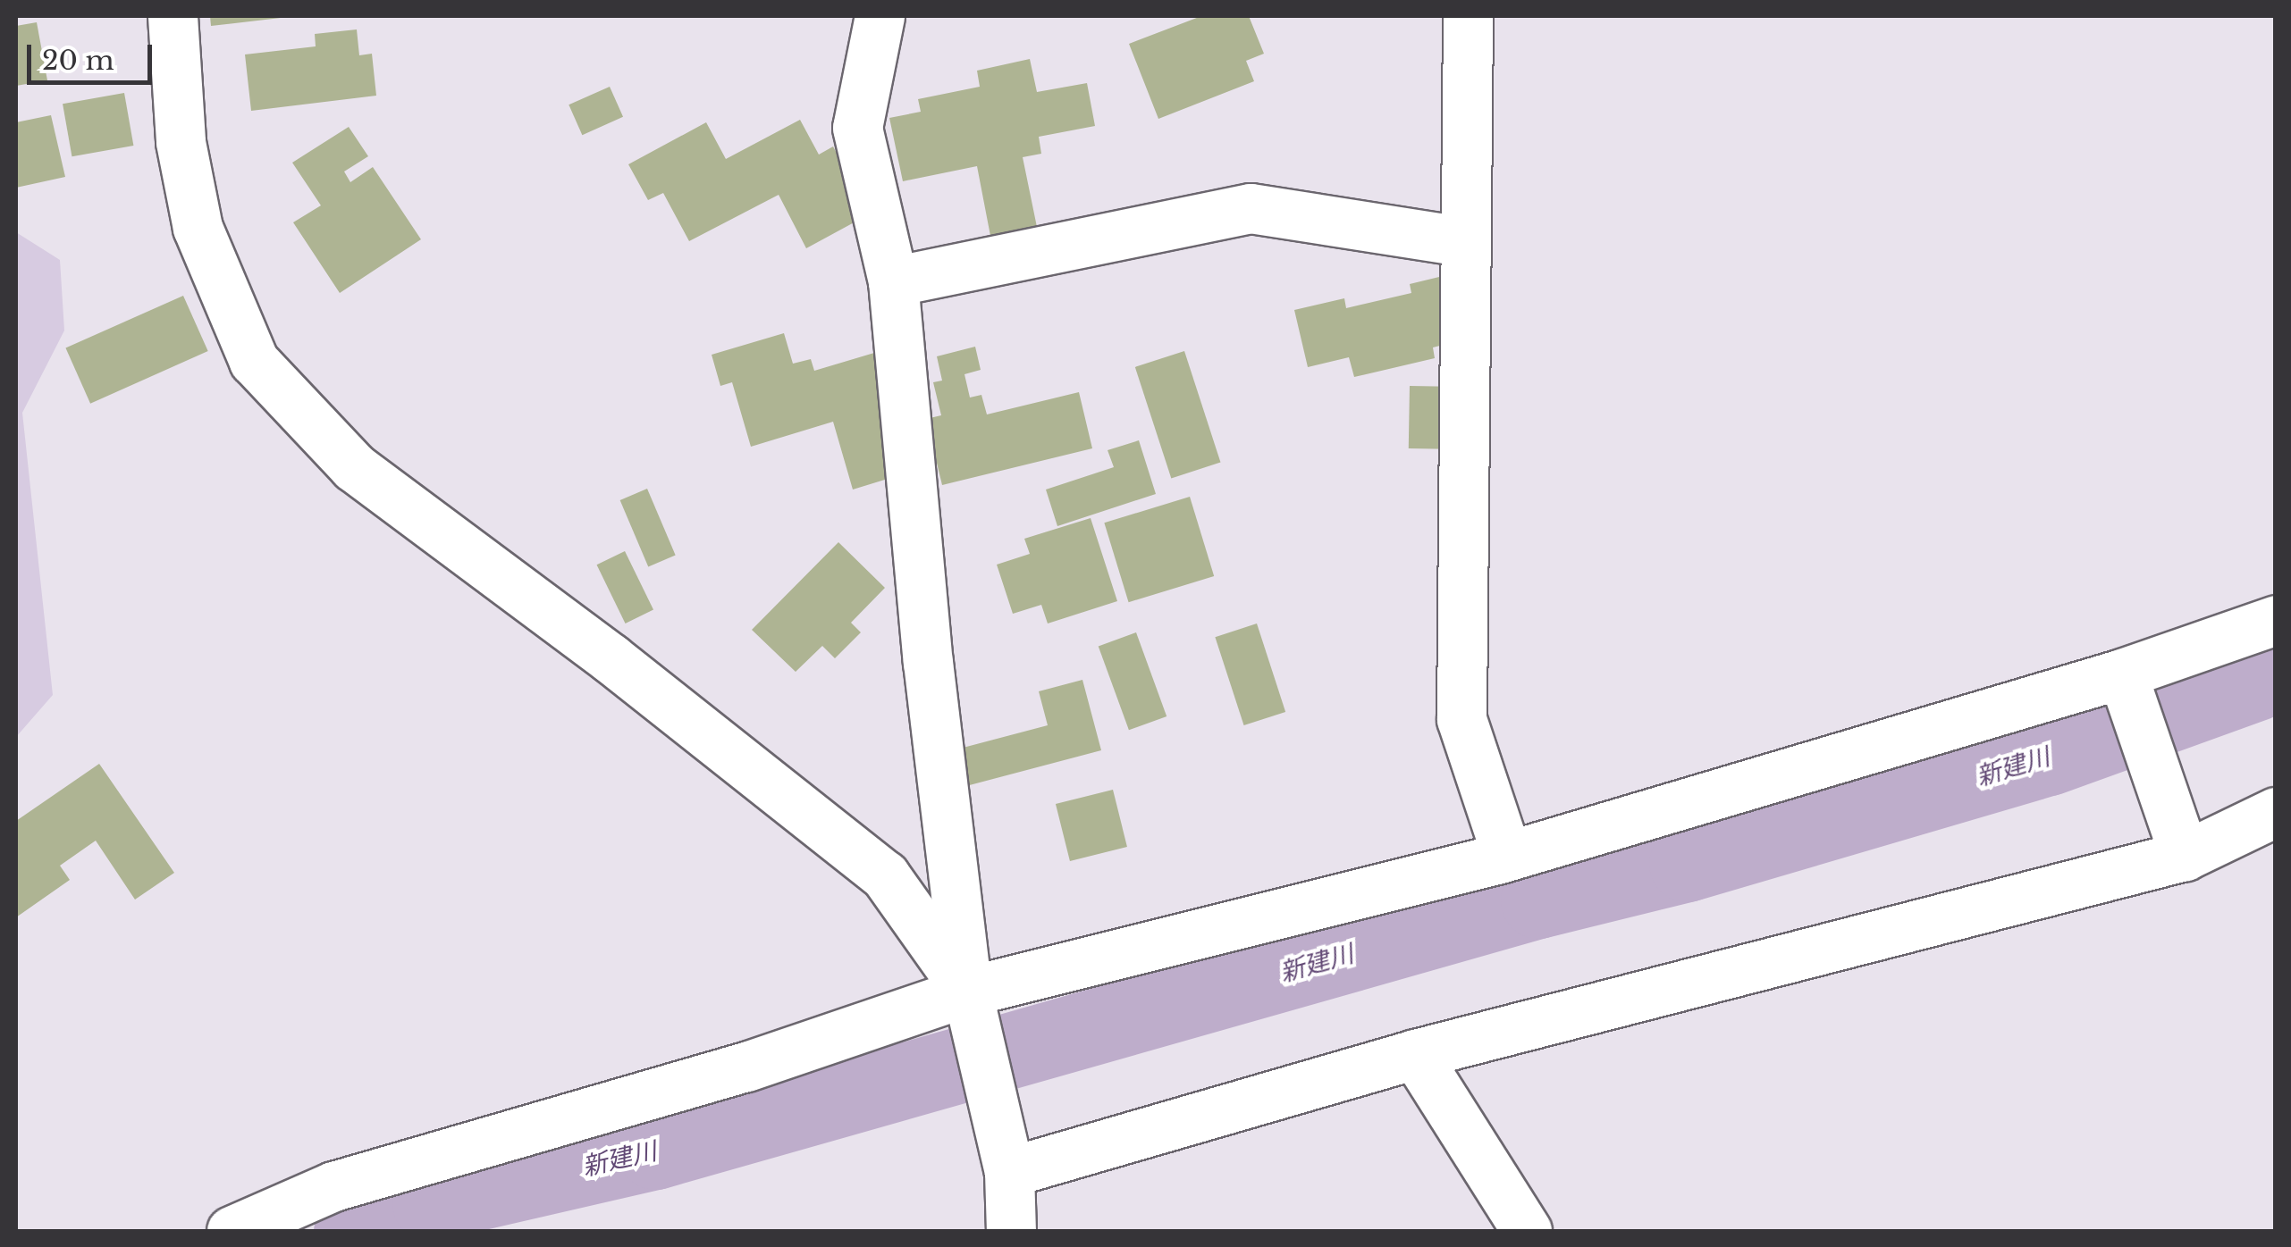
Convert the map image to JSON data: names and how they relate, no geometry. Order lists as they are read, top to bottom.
{
  "water": ["新建川"],
  "scale_bar": "20 m"
}
